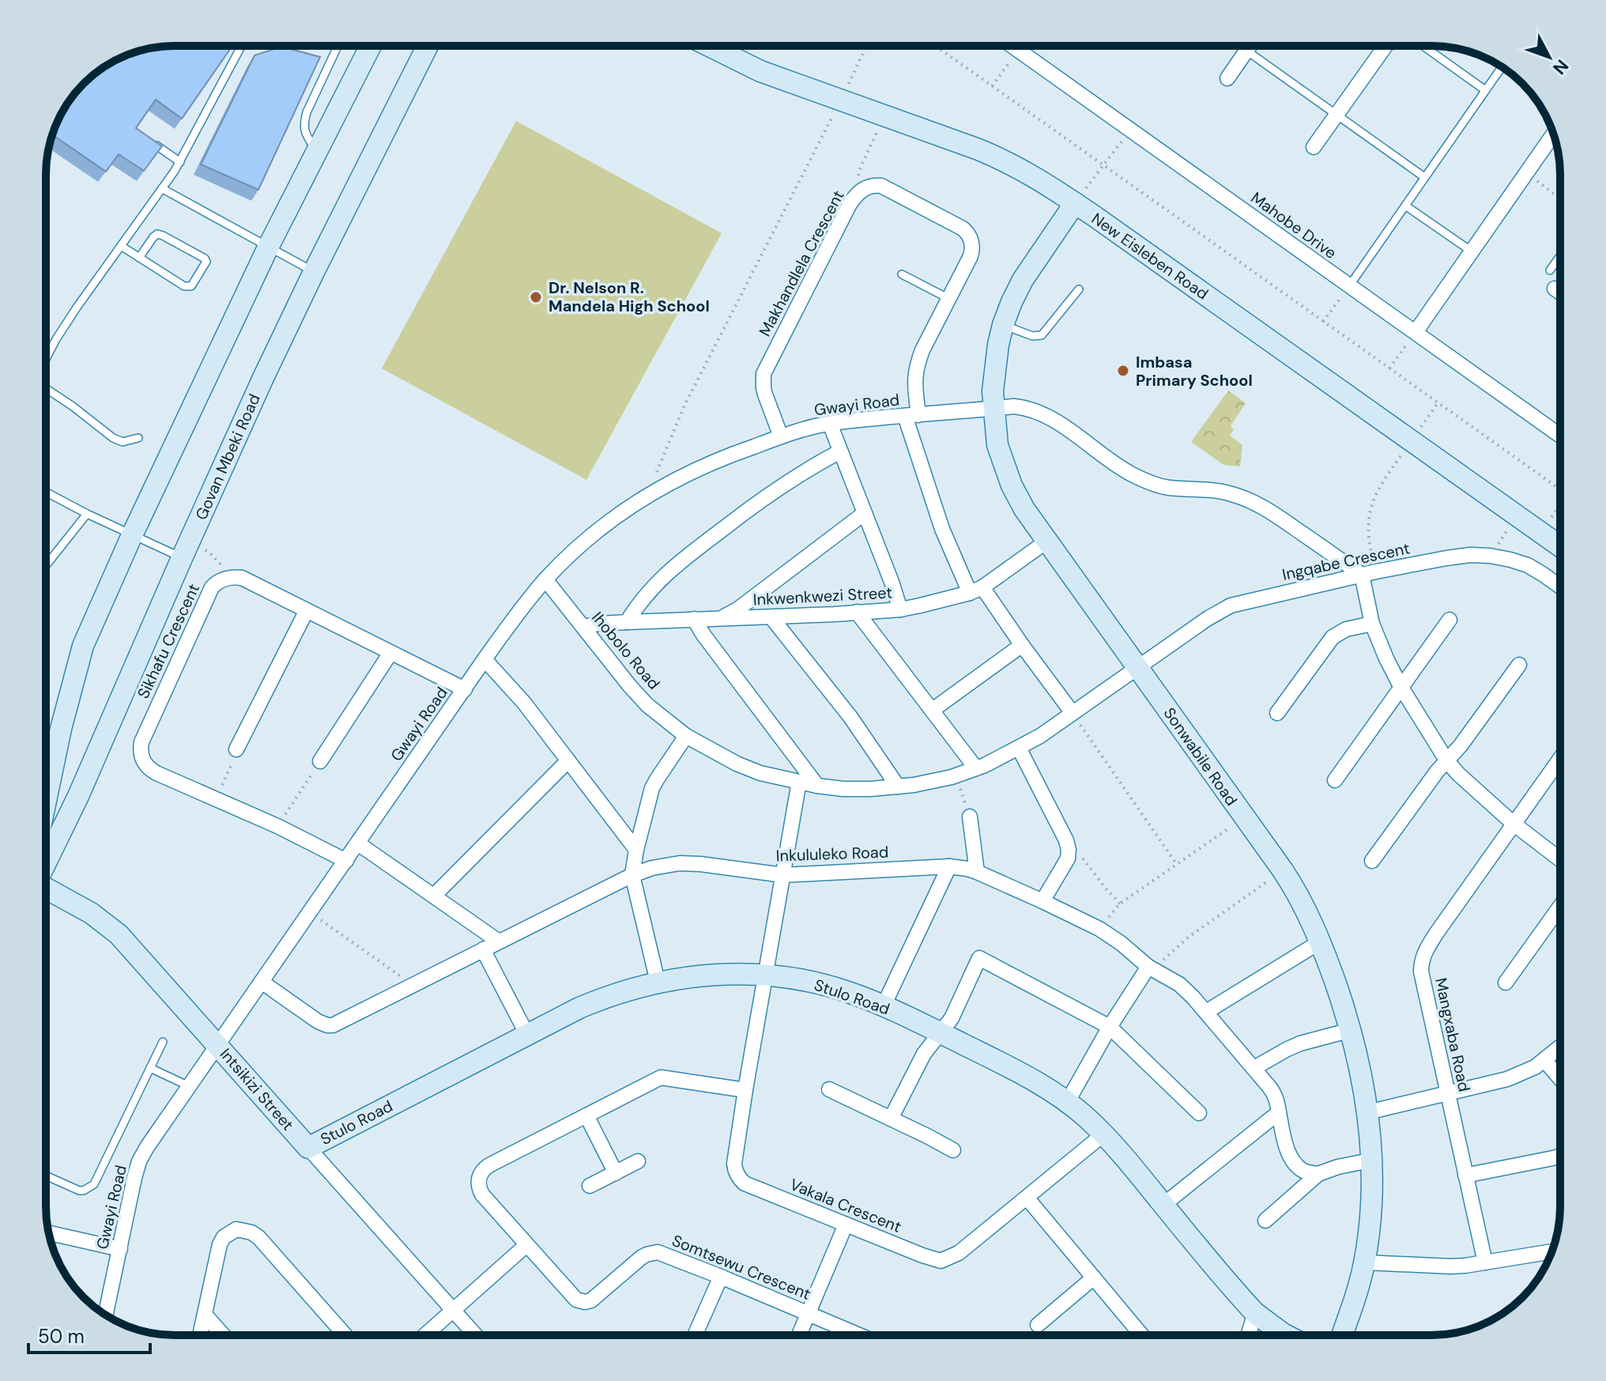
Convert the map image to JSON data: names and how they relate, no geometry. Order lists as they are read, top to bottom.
{
  "streets": {
    "street": [
      "Mahobe Drive",
      "New Eisleben Road",
      "Makhandlela Crescent",
      "Gwayi Road",
      "Govan Mbeki Road",
      "Ingqabe Crescent",
      "Inkwenkwezi Street",
      "Sikhafu Crescent",
      "Ihobolo Road",
      "Sonwabile Road",
      "Inkululeko Road",
      "Stulo Road",
      "Mangxaba Road",
      "Intsikizi Street",
      "Vakala Crescent",
      "Somtsewu Crescent"
    ]
  },
  "crossings": [
    ["New Eisleben Road", "Sonwabile Road"],
    ["Makhandlela Crescent", "Gwayi Road"],
    ["Makhandlela Crescent", "Inkwenkwezi Street"],
    ["Makhandlela Crescent", "Ihobolo Road"],
    ["Gwayi Road", "Ingqabe Crescent"],
    ["Gwayi Road", "Sikhafu Crescent"],
    ["Gwayi Road", "Ihobolo Road"],
    ["Gwayi Road", "Sonwabile Road"],
    ["Gwayi Road", "Inkululeko Road"],
    ["Gwayi Road", "Intsikizi Street"],
    ["Ingqabe Crescent", "Ihobolo Road"],
    ["Ingqabe Crescent", "Sonwabile Road"],
    ["Inkwenkwezi Street", "Ihobolo Road"],
    ["Inkwenkwezi Street", "Sonwabile Road"],
    ["Ihobolo Road", "Sonwabile Road"],
    ["Ihobolo Road", "Vakala Crescent"],
    ["Inkululeko Road", "Vakala Crescent"],
    ["Stulo Road", "Intsikizi Street"],
    ["Stulo Road", "Vakala Crescent"],
    ["Vakala Crescent", "Somtsewu Crescent"]
  ],
  "places": ["Dr. Nelson R. Mandela High School", "Imbasa Primary School"],
  "scale_bar": "50 m",
  "north": "bottom right"
}
